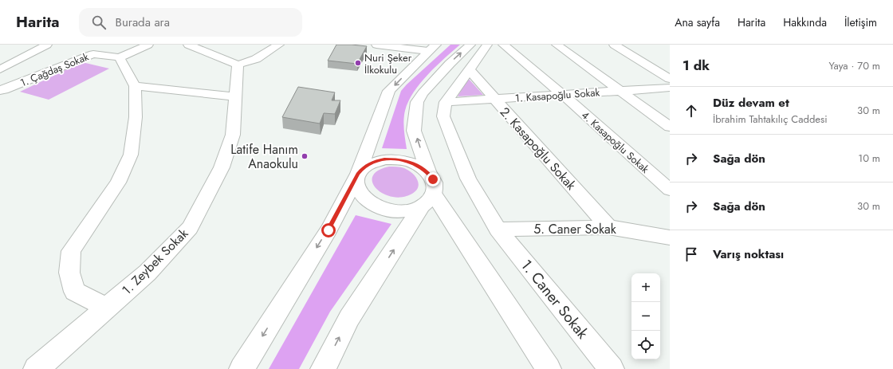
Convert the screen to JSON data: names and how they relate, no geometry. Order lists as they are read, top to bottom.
{
  "streets": {
    "street": [
      "1. Çağdaş Sokak",
      "1. Kasapoğlu Sokak",
      "4. Kasapoğlu Sokak",
      "2. Kasapoğlu Sokak",
      "5. Caner Sokak",
      "1. Zeybek Sokak",
      "1. Caner Sokak"
    ]
  },
  "crossings": [
    ["1. Kasapoğlu Sokak", "4. Kasapoğlu Sokak"],
    ["1. Kasapoğlu Sokak", "2. Kasapoğlu Sokak"],
    ["1. Kasapoğlu Sokak", "1. Caner Sokak"],
    ["2. Kasapoğlu Sokak", "5. Caner Sokak"],
    ["5. Caner Sokak", "1. Caner Sokak"]
  ],
  "places": ["Nuri Şeker İlkokulu", "Latife Hanım Anaokulu"],
  "page": {
    "header": "Harita",
    "search": "Burada ara",
    "nav": [
      "Ana sayfa",
      "Harita",
      "Hakkında",
      "İletişim"
    ],
    "heading": ["1 dk", "Yaya · 70 m"],
    "list": [
      ["Düz devam et", "İbrahim Tahtakılıç Caddesi", "30 m"],
      ["Sağa dön", "10 m"],
      ["Sağa dön", "30 m"],
      "Varış noktası"
    ],
    "map_buttons": ["+", "−"]
  }
}
